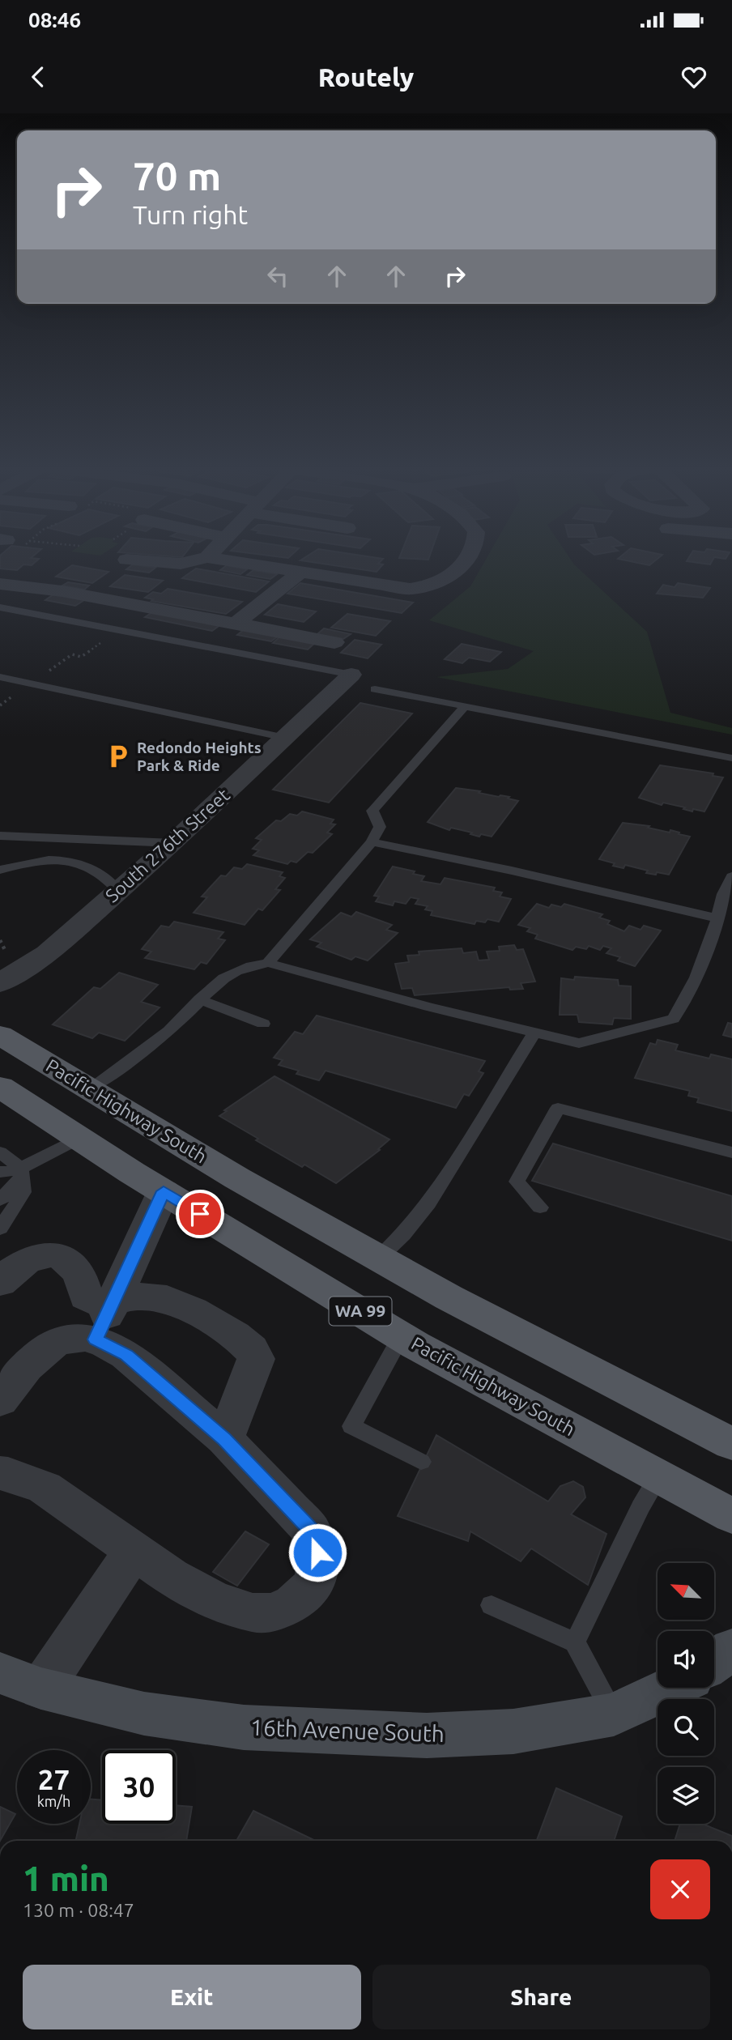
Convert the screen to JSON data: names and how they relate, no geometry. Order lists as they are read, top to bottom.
{
  "streets": {
    "main road": ["Pacific Highway South", "WA 99", "16th Avenue South"],
    "street": ["South 276th Street"]
  },
  "places": {
    "parking": ["Redondo Heights Park & Ride"]
  },
  "north": "top left",
  "page": {
    "status": "08:46",
    "header": "Routely",
    "turn": ["70 m", "Turn right"],
    "speed": "27 km/h",
    "limit": "30",
    "heading": ["1 min", "130 m · 08:47"],
    "buttons": ["Exit", "Share"]
  }
}
